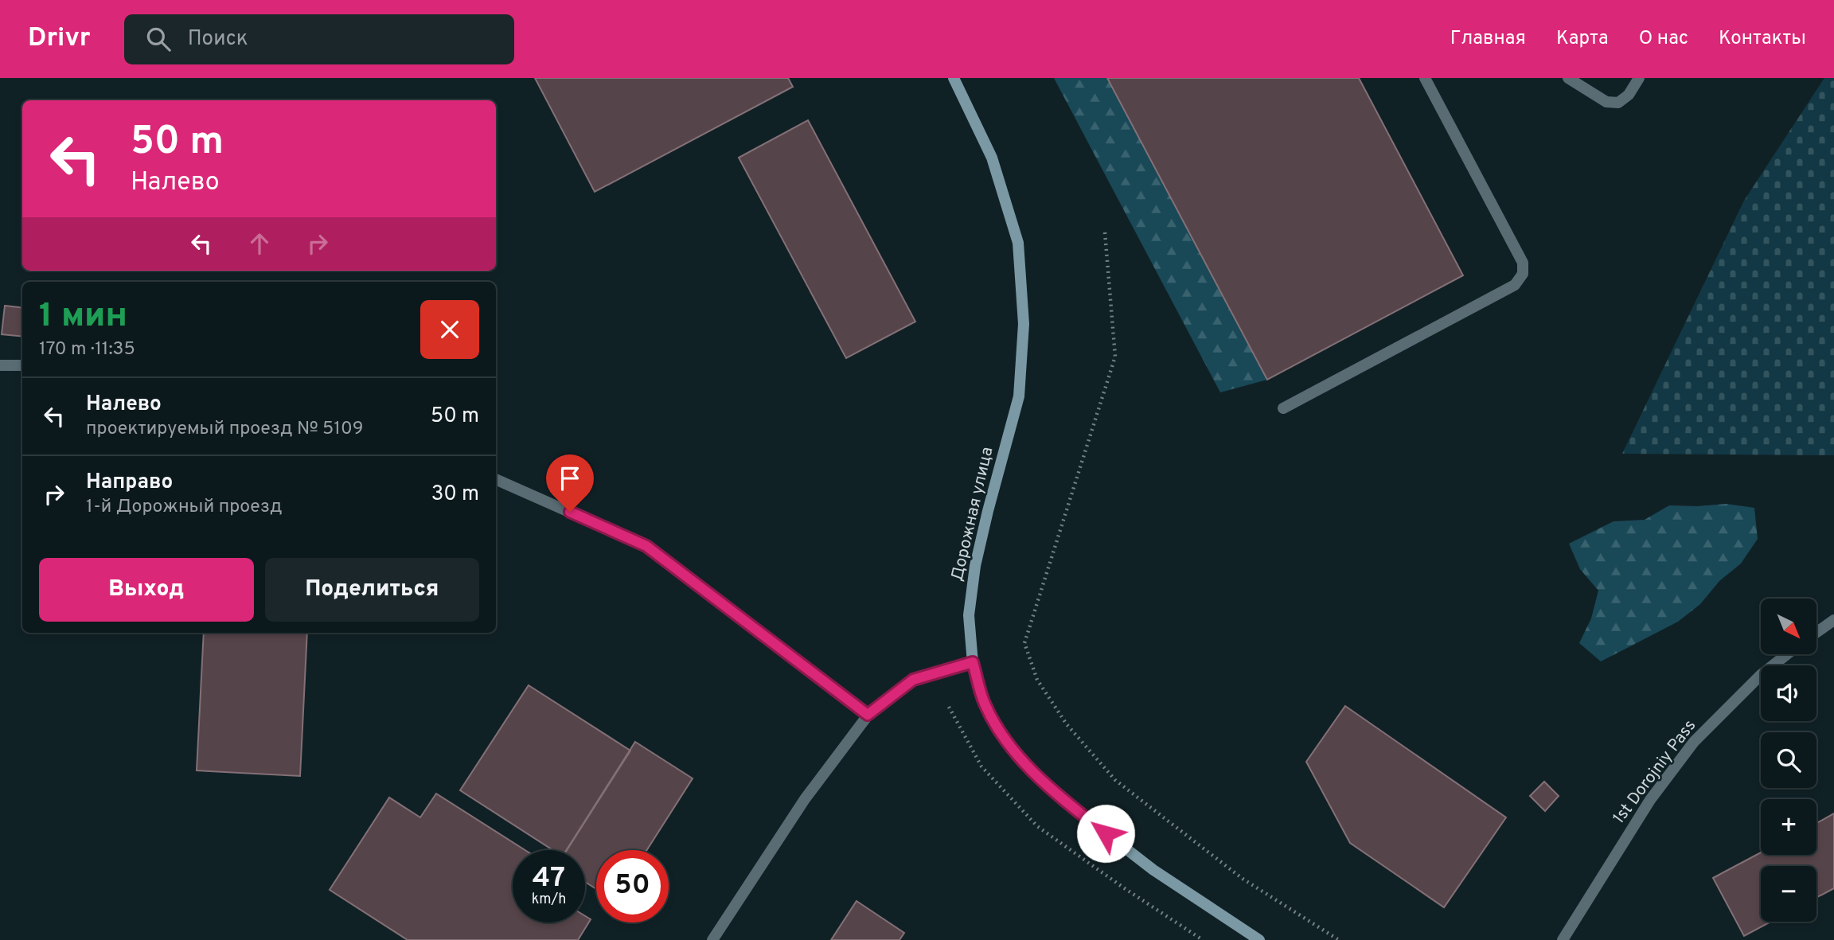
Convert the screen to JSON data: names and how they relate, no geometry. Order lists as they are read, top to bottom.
{
  "streets": {
    "main road": ["Дорожная улица"],
    "street": ["1st Dorojniy Pass"]
  },
  "north": "bottom right",
  "page": {
    "header": "Drivr",
    "search": "Поиск",
    "nav": [
      "Главная",
      "Карта",
      "О нас",
      "Контакты"
    ],
    "turn": ["50 m", "Налево"],
    "heading": ["1 мин", "170 m · 11:35"],
    "list": [
      {
        "name": "Налево",
        "note": "проектируемый проезд № 5109",
        "value": "50 m"
      },
      {
        "name": "Направо",
        "note": "1-й Дорожный проезд",
        "value": "30 m"
      }
    ],
    "buttons": ["Выход", "Поделиться"],
    "map_buttons": ["+", "−"],
    "speed": "47 km/h",
    "limit": "50"
  }
}
